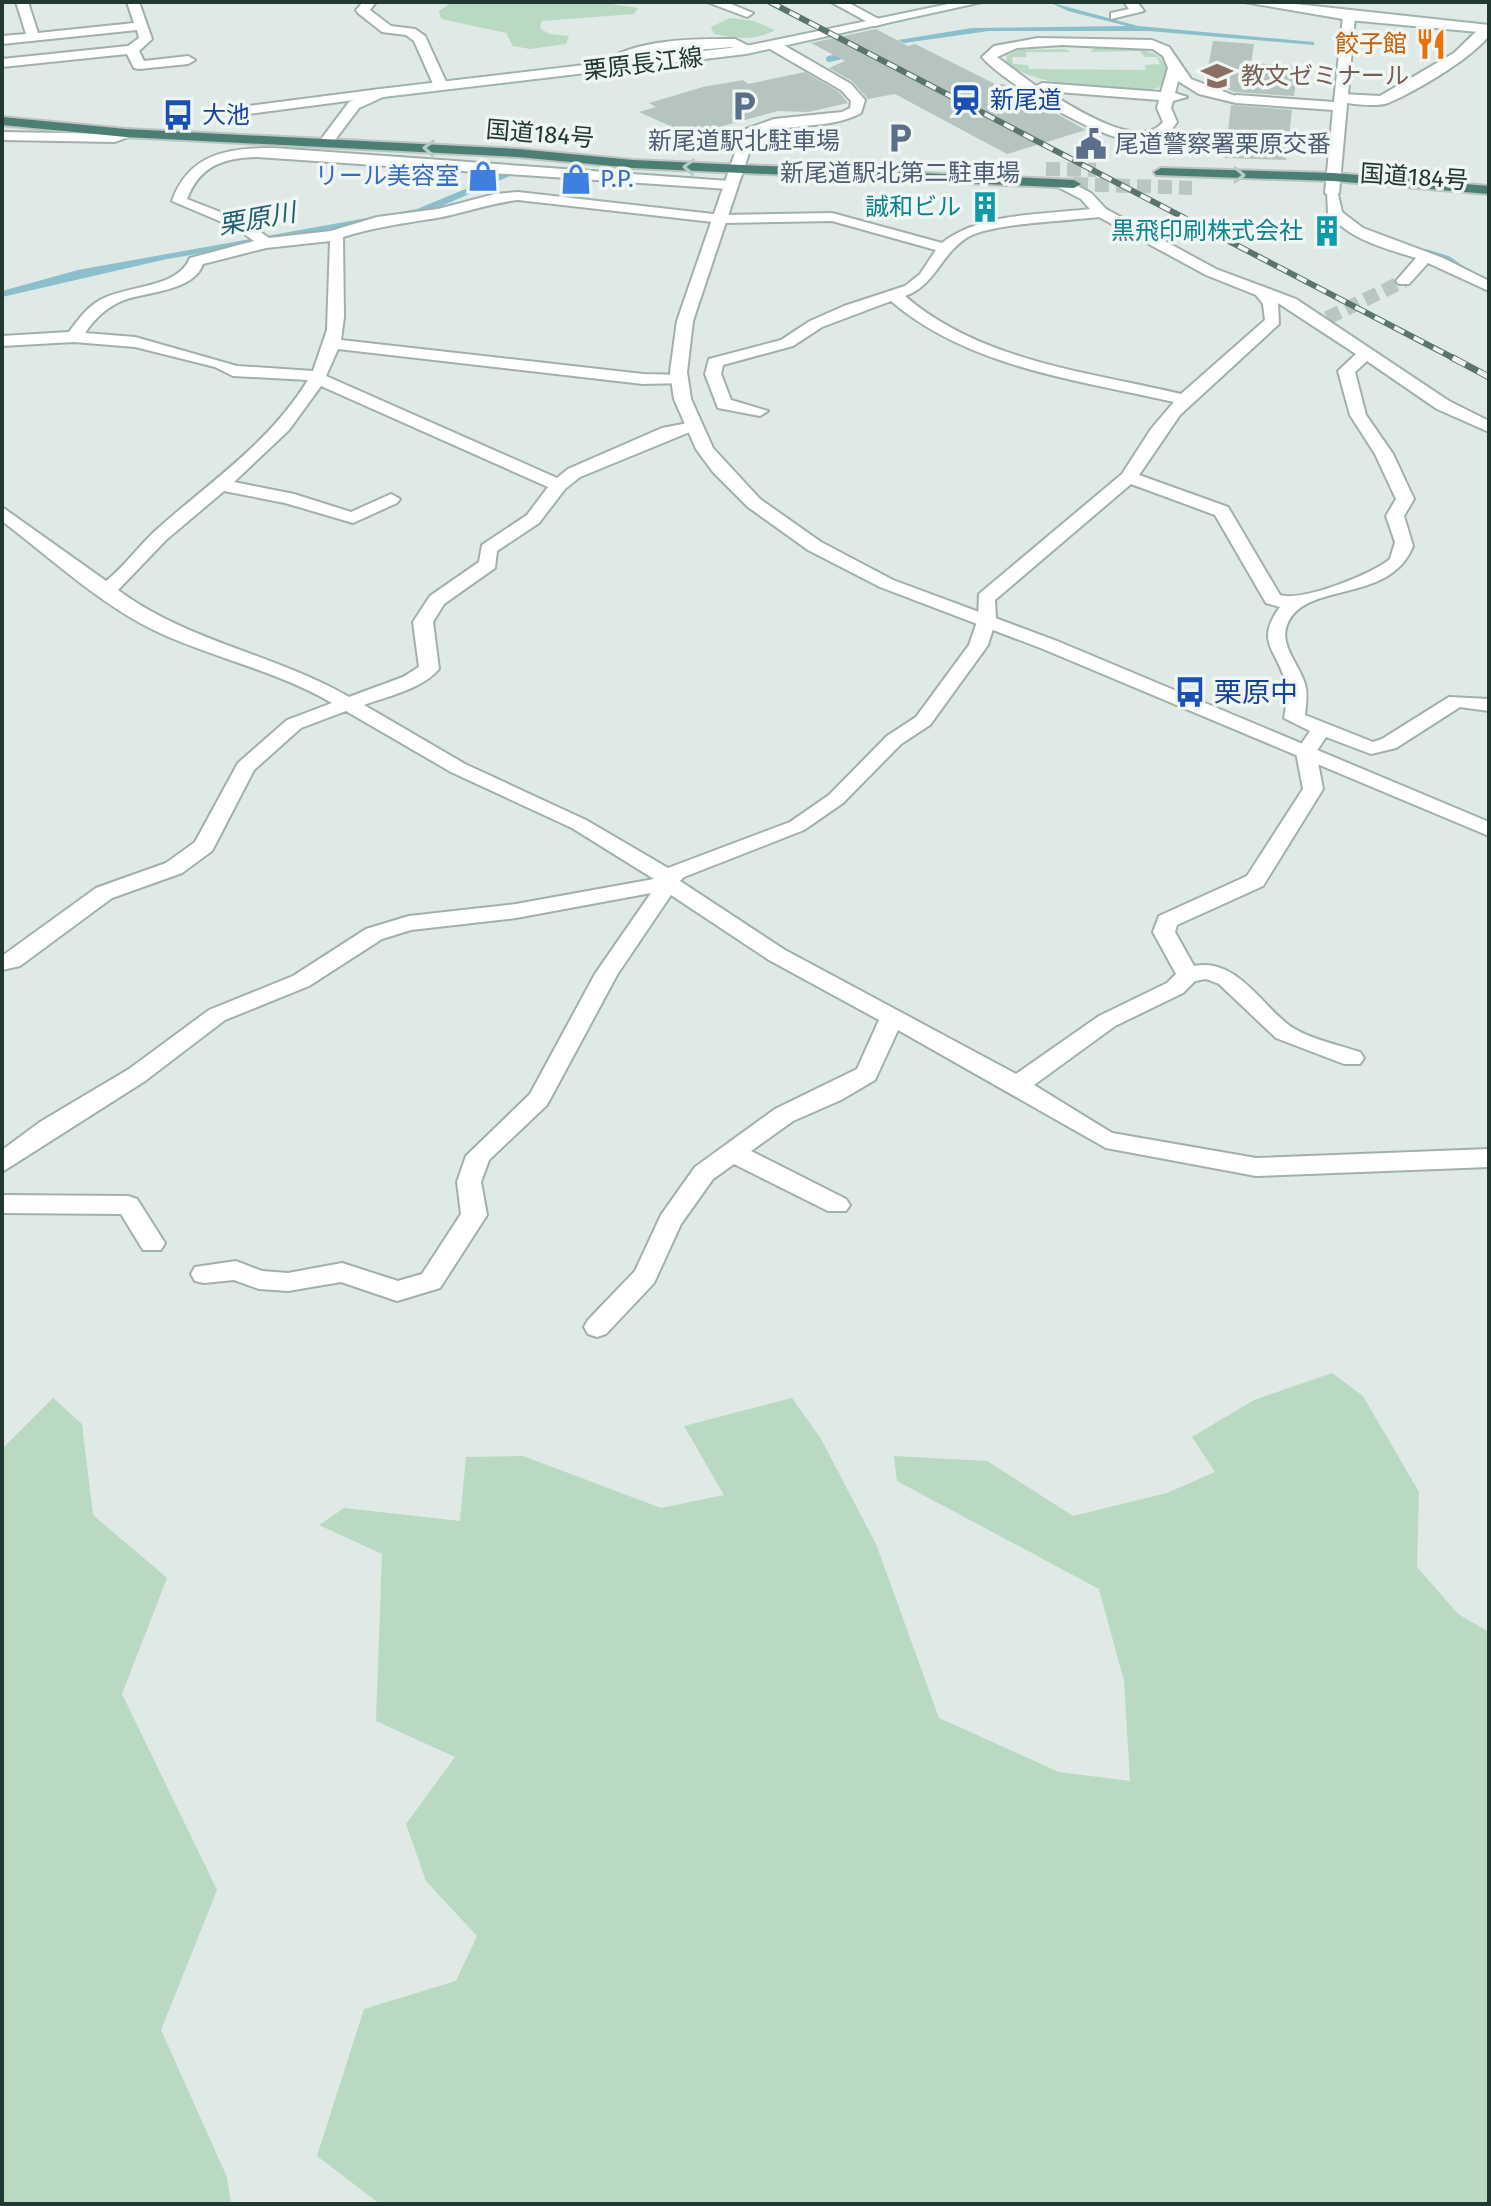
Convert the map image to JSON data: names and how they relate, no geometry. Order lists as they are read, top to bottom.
{
  "streets": {
    "highway": ["国道184号"],
    "street": ["栗原長江線"]
  },
  "crossings": [
    ["栗原長江線", "国道184号"]
  ],
  "water": ["栗原川"],
  "places": {
    "restaurant": ["餃子館"],
    "school or university": ["教文ゼミナール"],
    "station": ["新尾道"],
    "parking": ["新尾道駅北駐車場", "新尾道駅北第二駐車場"],
    "bus stop": ["大池", "栗原中"],
    "public building": ["尾道警察署栗原交番"],
    "shop": ["リール美容室", "P.P."],
    "building": ["誠和ビル", "黒飛印刷株式会社"]
  }
}
